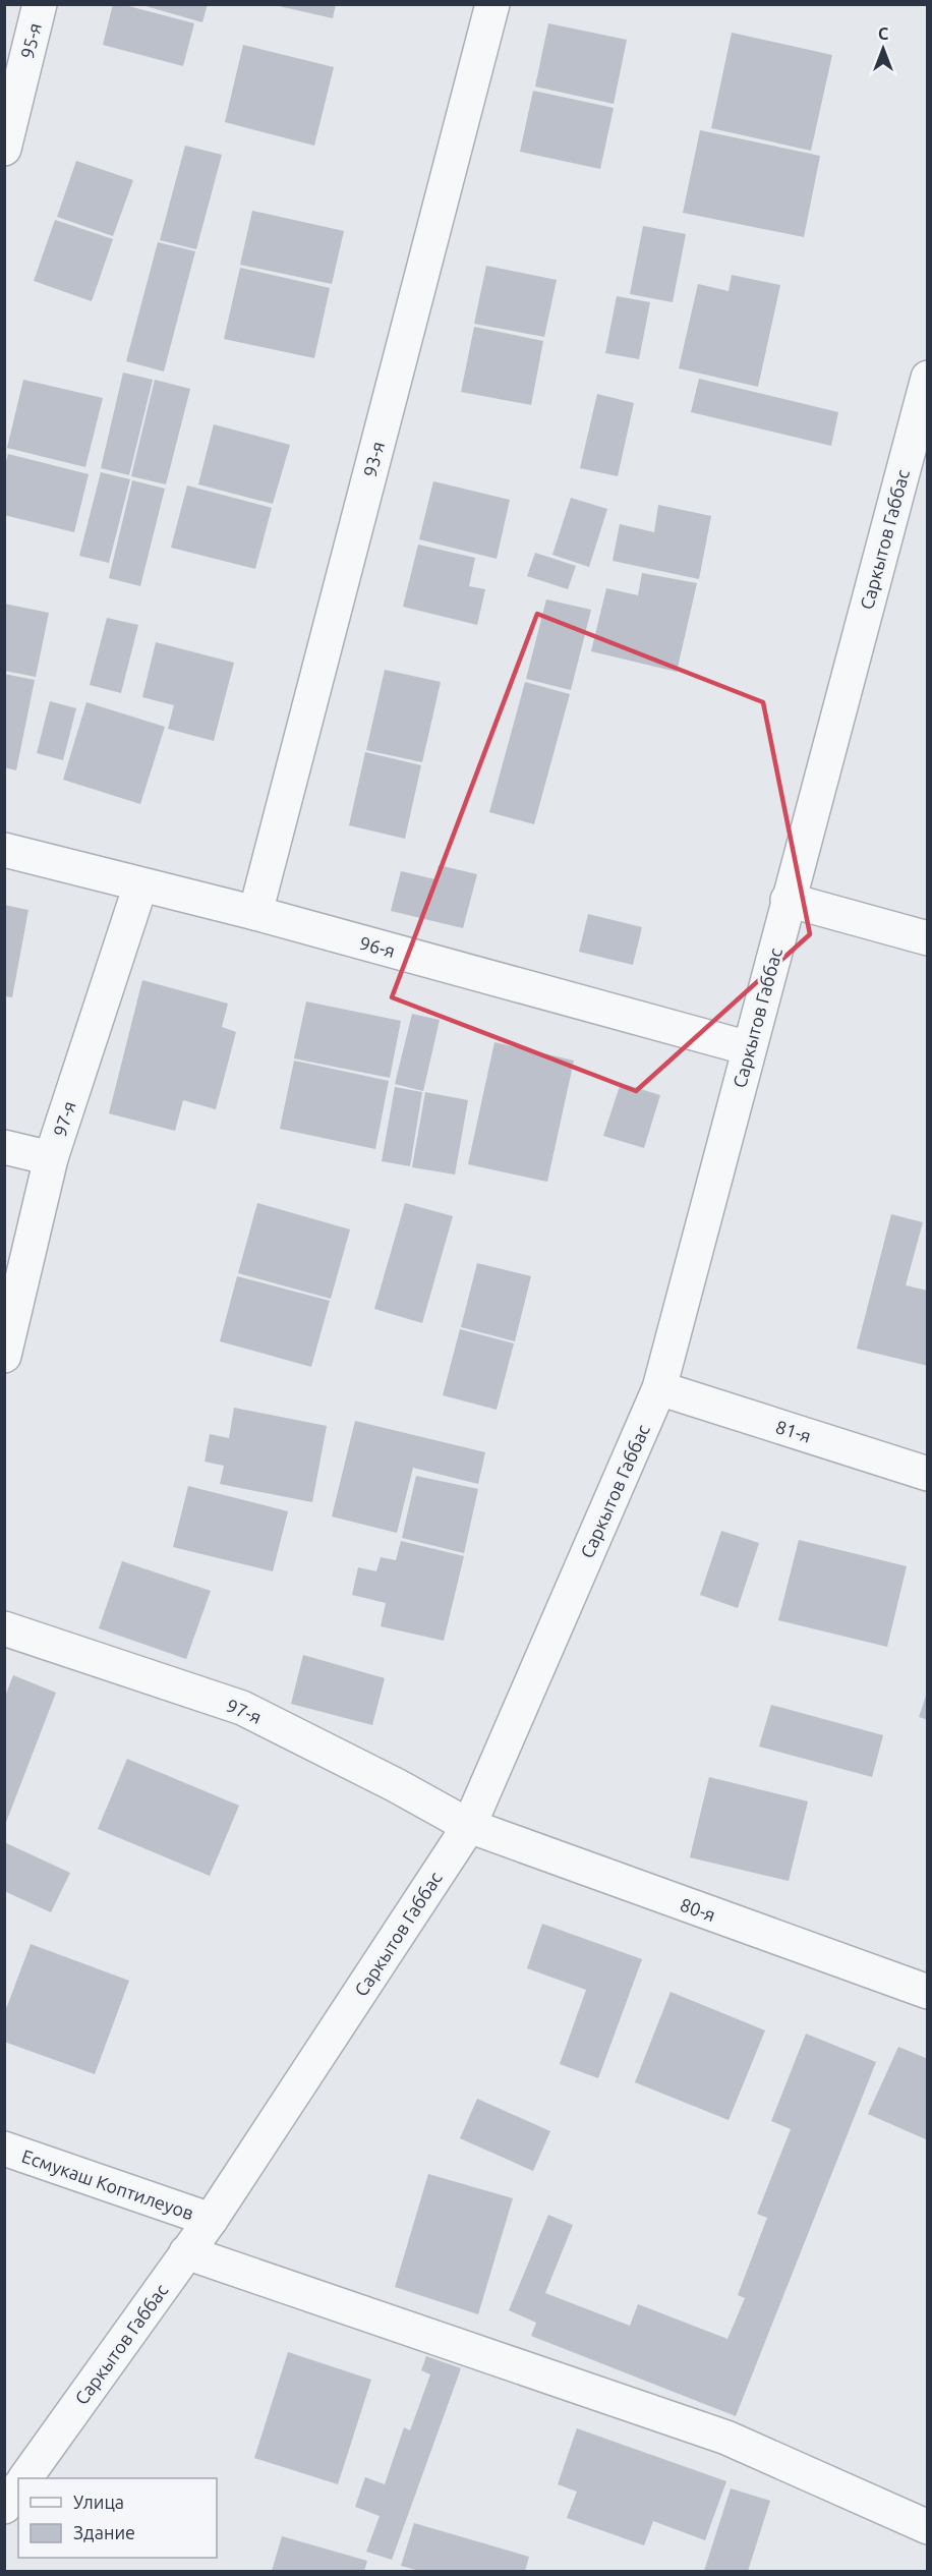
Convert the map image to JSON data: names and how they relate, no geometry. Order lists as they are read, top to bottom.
{
  "streets": {
    "street": [
      "95-я",
      "93-я",
      "Саркытов Габбас",
      "96-я",
      "97-я",
      "81-я",
      "80-я",
      "Есмукаш Коптилеуов"
    ]
  },
  "crossings": [
    ["93-я", "96-я"],
    ["Саркытов Габбас", "96-я"],
    ["Саркытов Габбас", "97-я"],
    ["Саркытов Габбас", "81-я"],
    ["Саркытов Габбас", "80-я"],
    ["Саркытов Габбас", "Есмукаш Коптилеуов"],
    ["96-я", "97-я"],
    ["97-я", "80-я"]
  ],
  "legend": ["Улица", "Здание"],
  "north": "top"
}
